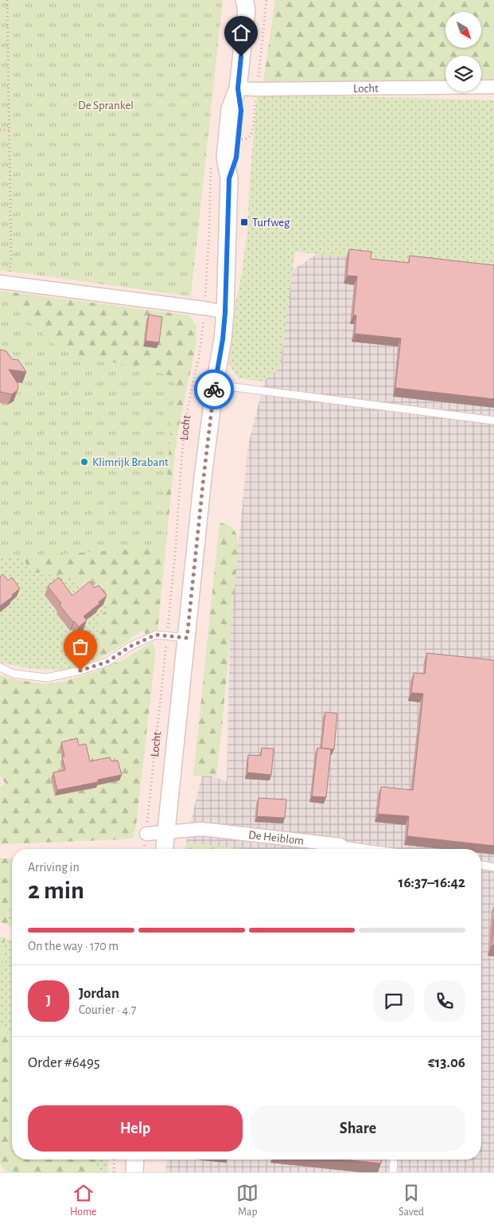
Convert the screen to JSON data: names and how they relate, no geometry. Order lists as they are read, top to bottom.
{
  "streets": {
    "street": ["Locht", "De Heiblom"]
  },
  "crossings": [
    ["Locht", "De Heiblom"]
  ],
  "parks": ["De Sprankel"],
  "places": {
    "transit": ["Turfweg"],
    "other": ["Klimrijk Brabant"]
  },
  "north": "bottom right",
  "page": {
    "heading": ["2 min", "Arriving in", "16:37–16:42"],
    "panel": [
      "Jordan",
      "Courier · 4.7",
      "Order #6495",
      "€13.06"
    ],
    "bar": "On the way · 170 m",
    "round": "J",
    "buttons": ["Help", "Share"],
    "tabs": ["Home", "Map", "Saved"]
  }
}
